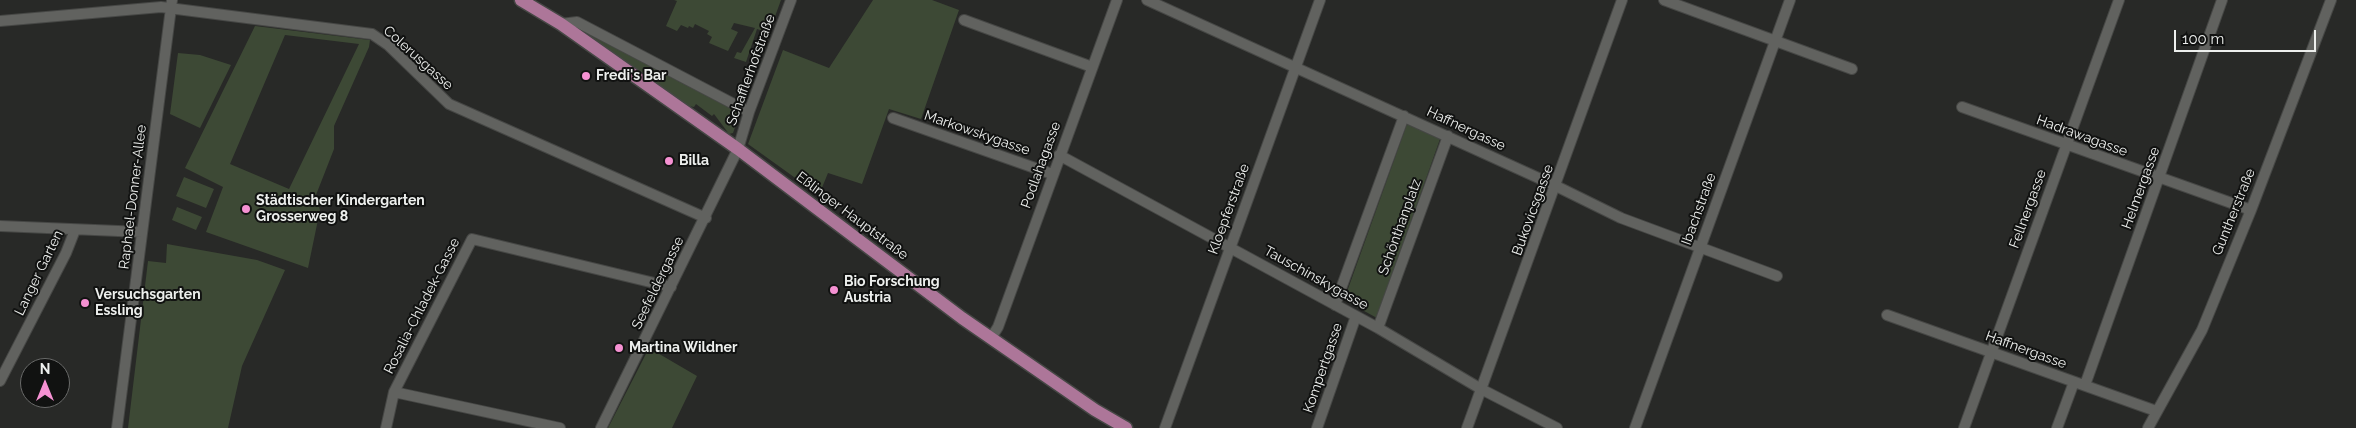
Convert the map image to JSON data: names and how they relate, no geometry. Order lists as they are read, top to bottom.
{
  "streets": {
    "main road": ["Eßlinger Hauptstraße"],
    "street": [
      "Colerusgasse",
      "Schafflerhofstraße",
      "Haffnergasse",
      "Markowskygasse",
      "Hadrawagasse",
      "Podlahagasse",
      "Helmergasse",
      "Raphael-Donner-Allee",
      "Kloepferstraße",
      "Ibachstraße",
      "Fellnergasse",
      "Bukovicsgasse",
      "Guntherstraße",
      "Schönthanplatz",
      "Langer Garten",
      "Tauschinskygasse",
      "Seefeldergasse",
      "Rosalia-Chladek-Gasse",
      "Kompertgasse"
    ]
  },
  "crossings": [
    ["Colerusgasse", "Raphael-Donner-Allee"],
    ["Colerusgasse", "Seefeldergasse"],
    ["Schafflerhofstraße", "Eßlinger Hauptstraße"],
    ["Schafflerhofstraße", "Seefeldergasse"],
    ["Haffnergasse", "Helmergasse"],
    ["Haffnergasse", "Kloepferstraße"],
    ["Haffnergasse", "Ibachstraße"],
    ["Haffnergasse", "Fellnergasse"],
    ["Haffnergasse", "Bukovicsgasse"],
    ["Haffnergasse", "Guntherstraße"],
    ["Haffnergasse", "Schönthanplatz"],
    ["Markowskygasse", "Podlahagasse"],
    ["Hadrawagasse", "Helmergasse"],
    ["Hadrawagasse", "Fellnergasse"],
    ["Hadrawagasse", "Guntherstraße"],
    ["Podlahagasse", "Eßlinger Hauptstraße"],
    ["Podlahagasse", "Tauschinskygasse"],
    ["Kloepferstraße", "Tauschinskygasse"],
    ["Bukovicsgasse", "Tauschinskygasse"],
    ["Eßlinger Hauptstraße", "Seefeldergasse"],
    ["Schönthanplatz", "Tauschinskygasse"],
    ["Tauschinskygasse", "Kompertgasse"],
    ["Seefeldergasse", "Rosalia-Chladek-Gasse"]
  ],
  "places": [
    "Fredi's Bar",
    "Billa",
    "Städtischer Kindergarten Grosserweg 8",
    "Bio Forschung Austria",
    "Versuchsgarten Essling",
    "Martina Wildner"
  ],
  "scale_bar": "100 m",
  "north": "top"
}
